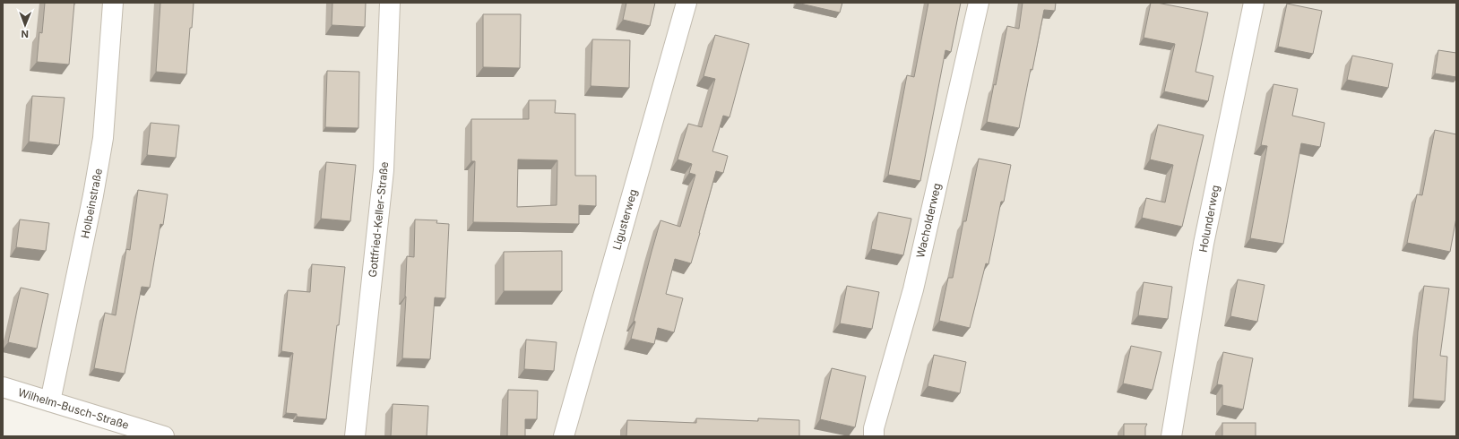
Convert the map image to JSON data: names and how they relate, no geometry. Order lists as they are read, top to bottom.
{
  "streets": {
    "street": [
      "Holbeinstraße",
      "Holunderweg",
      "Gottfried-Keller-Straße",
      "Ligusterweg",
      "Wacholderweg",
      "Wilhelm-Busch-Straße"
    ]
  },
  "crossings": [
    ["Holbeinstraße", "Wilhelm-Busch-Straße"]
  ],
  "north": "bottom"
}
